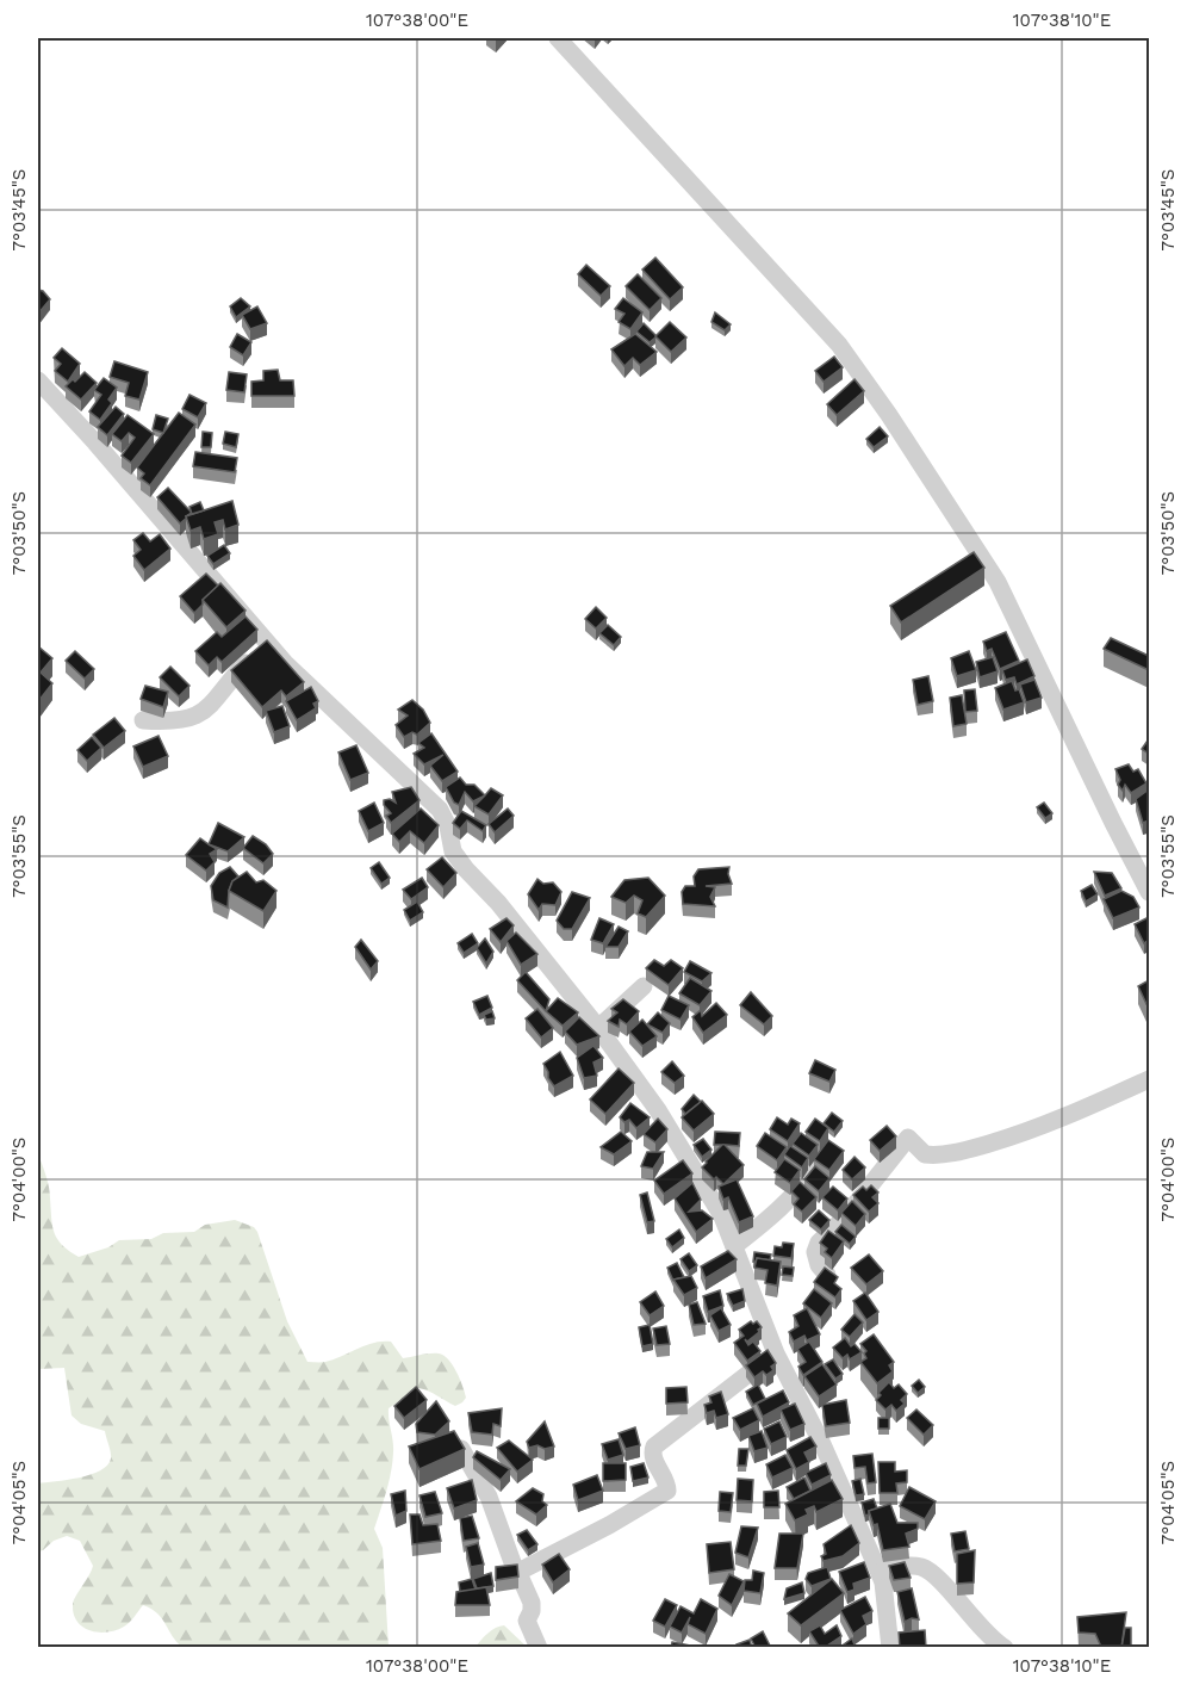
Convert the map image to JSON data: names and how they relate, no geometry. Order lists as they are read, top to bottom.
{
  "coordinates": [
    "107°38'00\"E",
    "107°38'10\"E",
    "7°03'45\"S",
    "7°03'50\"S",
    "7°03'55\"S",
    "7°04'00\"S",
    "7°04'05\"S"
  ]
}
